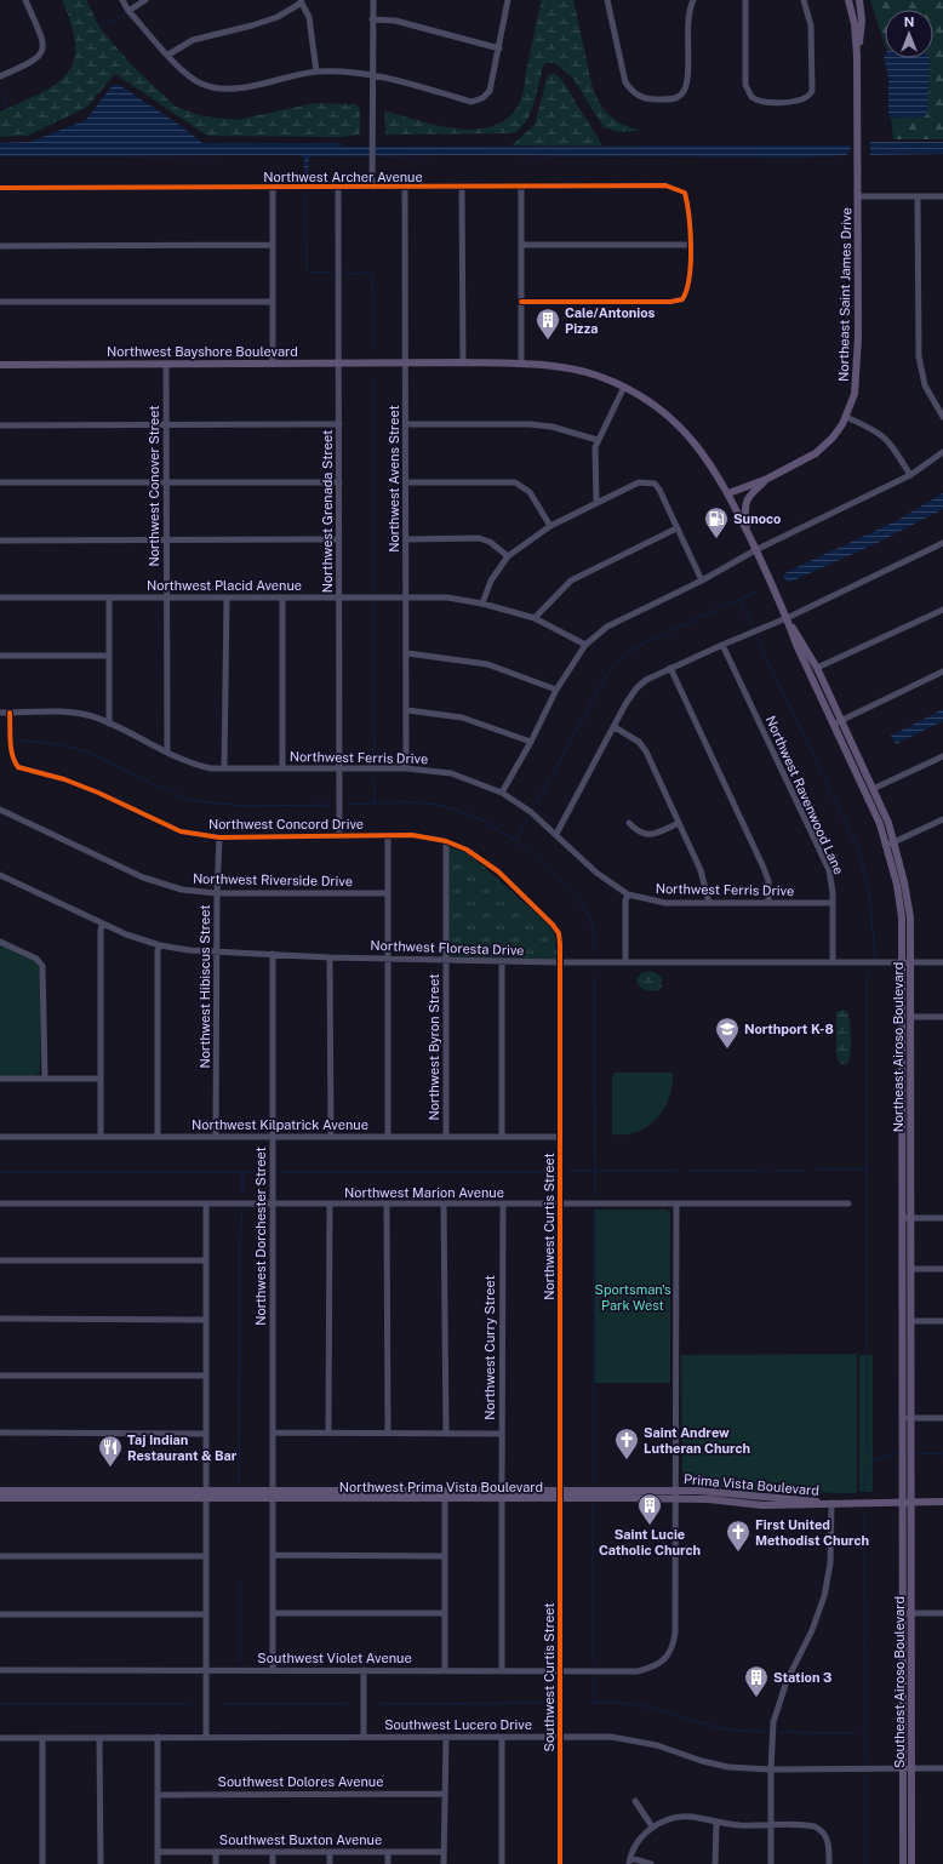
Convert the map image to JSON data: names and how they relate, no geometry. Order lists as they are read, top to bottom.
{
  "streets": {
    "main road": [
      "Northeast Saint James Drive",
      "Northwest Bayshore Boulevard",
      "Northeast Airoso Boulevard",
      "Prima Vista Boulevard",
      "Northwest Prima Vista Boulevard",
      "Southeast Airoso Boulevard"
    ],
    "street": [
      "Northwest Archer Avenue",
      "Northwest Avens Street",
      "Northwest Conover Street",
      "Northwest Grenada Street",
      "Northwest Placid Avenue",
      "Northwest Ferris Drive",
      "Northwest Ravenwood Lane",
      "Northwest Concord Drive",
      "Northwest Riverside Drive",
      "Northwest Floresta Drive",
      "Northwest Hibiscus Street",
      "Northwest Byron Street",
      "Northwest Kilpatrick Avenue",
      "Northwest Marion Avenue",
      "Northwest Curtis Street",
      "Northwest Dorchester Street",
      "Northwest Curry Street",
      "Southwest Violet Avenue",
      "Southwest Curtis Street",
      "Southwest Lucero Drive",
      "Southwest Dolores Avenue",
      "Southwest Buxton Avenue"
    ]
  },
  "crossings": [
    ["Northwest Archer Avenue", "Northwest Avens Street"],
    ["Northwest Archer Avenue", "Northwest Grenada Street"],
    ["Northeast Saint James Drive", "Northeast Airoso Boulevard"],
    ["Northwest Bayshore Boulevard", "Northwest Avens Street"],
    ["Northwest Bayshore Boulevard", "Northwest Conover Street"],
    ["Northwest Bayshore Boulevard", "Northwest Grenada Street"],
    ["Northwest Bayshore Boulevard", "Northeast Airoso Boulevard"],
    ["Northwest Avens Street", "Northwest Placid Avenue"],
    ["Northwest Avens Street", "Northwest Ferris Drive"],
    ["Northwest Conover Street", "Northwest Placid Avenue"],
    ["Northwest Conover Street", "Northwest Ferris Drive"],
    ["Northwest Grenada Street", "Northwest Placid Avenue"],
    ["Northwest Grenada Street", "Northwest Ferris Drive"],
    ["Northwest Grenada Street", "Northwest Concord Drive"],
    ["Northwest Ferris Drive", "Northwest Ravenwood Lane"],
    ["Northwest Ferris Drive", "Northwest Concord Drive"],
    ["Northwest Ravenwood Lane", "Northwest Floresta Drive"],
    ["Northwest Concord Drive", "Northwest Floresta Drive"],
    ["Northwest Concord Drive", "Northwest Hibiscus Street"],
    ["Northwest Concord Drive", "Northwest Byron Street"],
    ["Northwest Concord Drive", "Northwest Curtis Street"],
    ["Northwest Riverside Drive", "Northwest Hibiscus Street"],
    ["Northwest Floresta Drive", "Northwest Hibiscus Street"],
    ["Northwest Floresta Drive", "Northwest Byron Street"],
    ["Northwest Floresta Drive", "Northeast Airoso Boulevard"],
    ["Northwest Floresta Drive", "Northwest Curtis Street"],
    ["Northwest Floresta Drive", "Northwest Dorchester Street"],
    ["Northwest Hibiscus Street", "Northwest Kilpatrick Avenue"],
    ["Northwest Byron Street", "Northwest Kilpatrick Avenue"],
    ["Northeast Airoso Boulevard", "Prima Vista Boulevard"],
    ["Northeast Airoso Boulevard", "Southeast Airoso Boulevard"],
    ["Northwest Kilpatrick Avenue", "Northwest Curtis Street"],
    ["Northwest Kilpatrick Avenue", "Northwest Dorchester Street"],
    ["Northwest Marion Avenue", "Northwest Curtis Street"],
    ["Northwest Marion Avenue", "Northwest Dorchester Street"],
    ["Northwest Marion Avenue", "Northwest Curry Street"],
    ["Northwest Curtis Street", "Northwest Prima Vista Boulevard"],
    ["Northwest Curtis Street", "Southwest Curtis Street"],
    ["Northwest Dorchester Street", "Northwest Prima Vista Boulevard"],
    ["Northwest Curry Street", "Northwest Prima Vista Boulevard"],
    ["Prima Vista Boulevard", "Northwest Prima Vista Boulevard"],
    ["Prima Vista Boulevard", "Southwest Violet Avenue"],
    ["Prima Vista Boulevard", "Southeast Airoso Boulevard"],
    ["Northwest Prima Vista Boulevard", "Southwest Violet Avenue"],
    ["Northwest Prima Vista Boulevard", "Southwest Curtis Street"],
    ["Southwest Violet Avenue", "Southwest Curtis Street"],
    ["Southwest Curtis Street", "Southwest Lucero Drive"],
    ["Southeast Airoso Boulevard", "Southwest Lucero Drive"]
  ],
  "parks": ["Sportsman's Park West"],
  "places": {
    "building": ["Cale/Antonios Pizza", "Saint Lucie Catholic Church", "Station 3"],
    "fuel station": ["Sunoco"],
    "school or university": ["Northport K-8"],
    "church": ["Saint Andrew Lutheran Church", "First United Methodist Church"],
    "restaurant": ["Taj Indian Restaurant & Bar"]
  },
  "north": "top"
}
